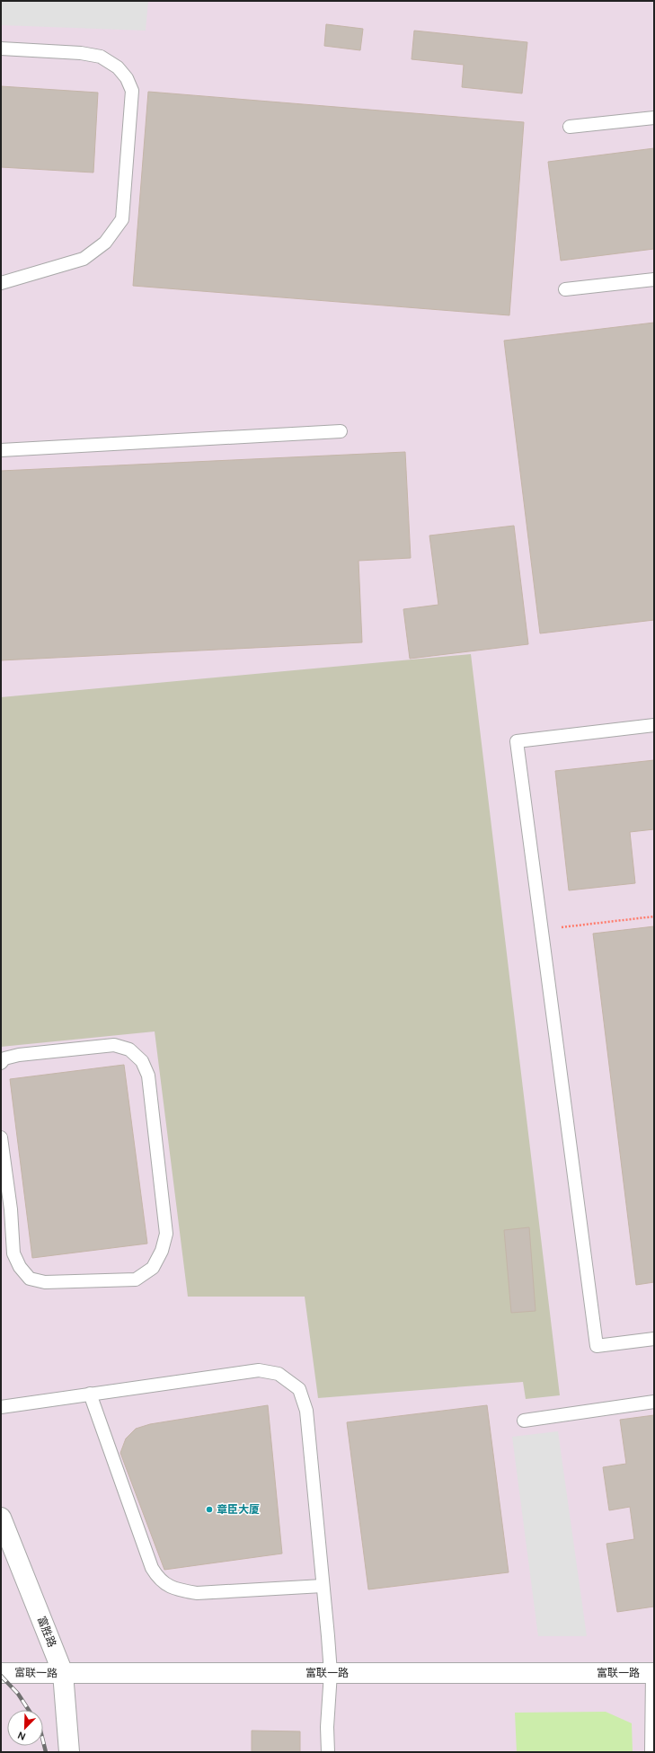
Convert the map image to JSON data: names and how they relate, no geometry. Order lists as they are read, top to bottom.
{
  "streets": {
    "street": ["富胜路", "富联一路"]
  },
  "crossings": [
    ["富胜路", "富联一路"]
  ],
  "places": ["章臣大厦"],
  "north": "bottom left"
}
